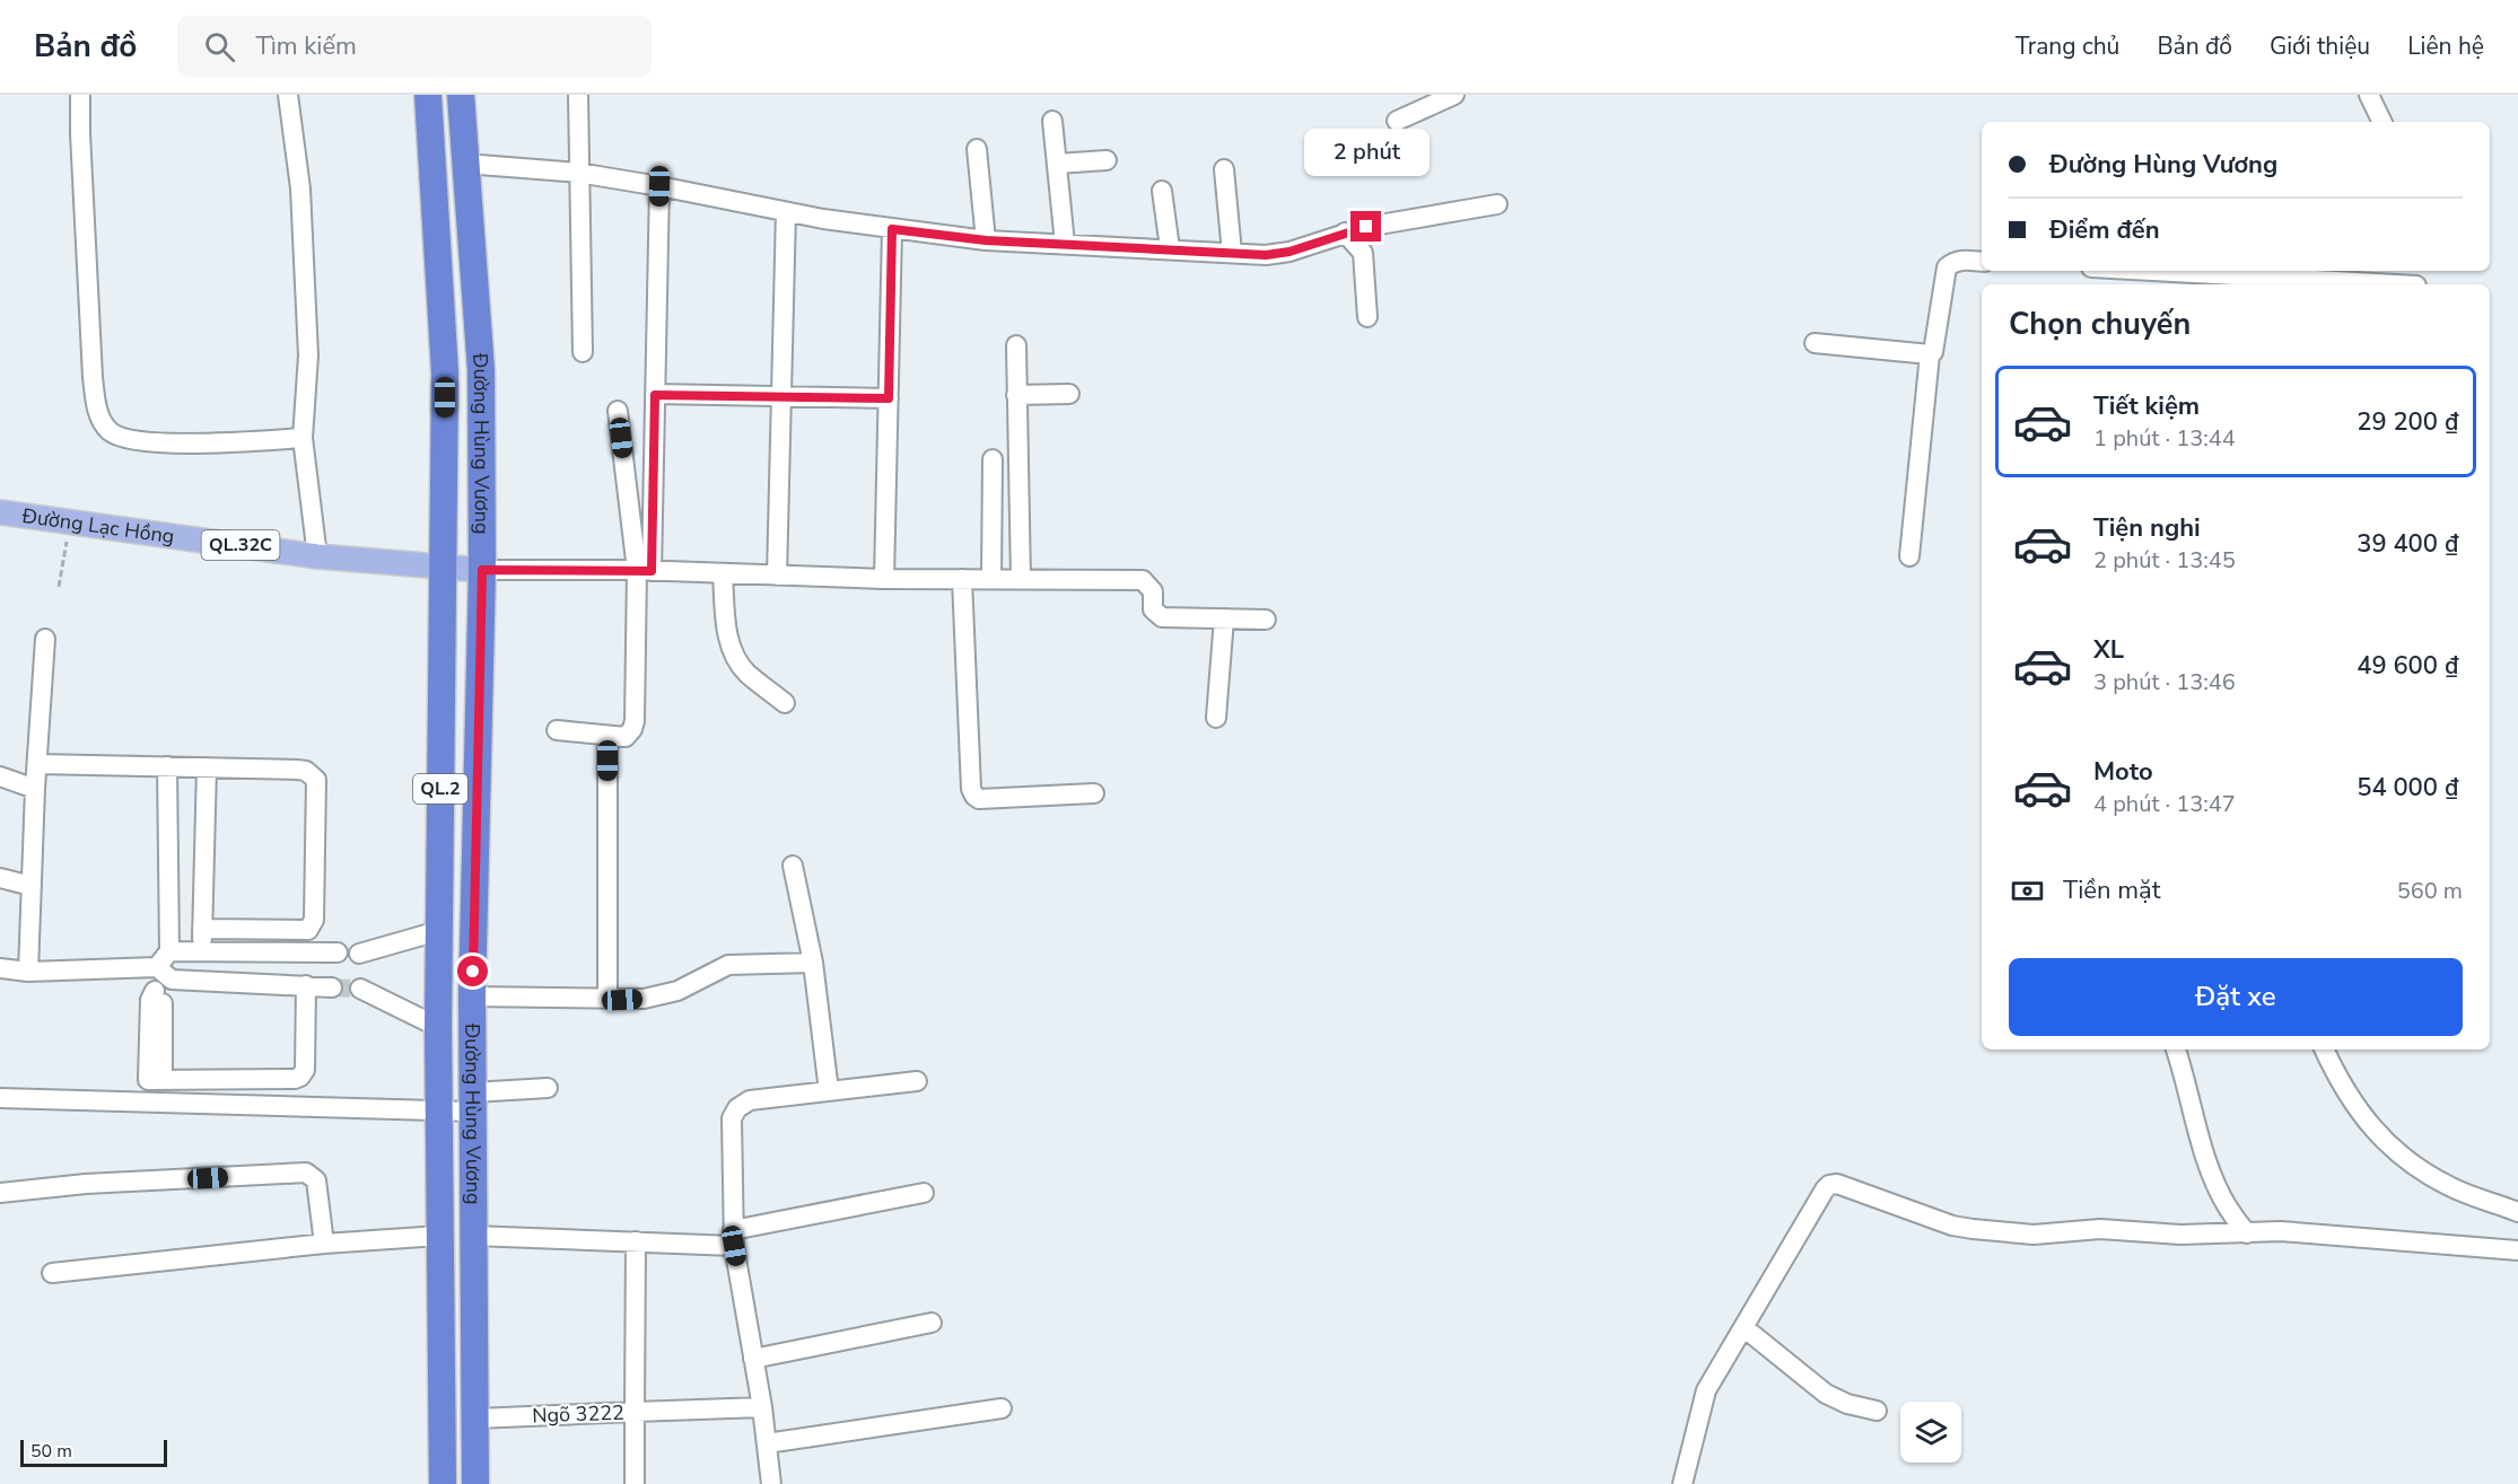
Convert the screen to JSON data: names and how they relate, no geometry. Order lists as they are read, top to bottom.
{
  "streets": {
    "highway": ["Đường Hùng Vương", "QL.2"],
    "main road": ["Đường Lạc Hồng", "QL.32C"],
    "street": ["Ngõ 3222"]
  },
  "crossings": [
    ["Đường Hùng Vương", "Đường Lạc Hồng"],
    ["Đường Hùng Vương", "Ngõ 3222"]
  ],
  "scale_bar": "50 m",
  "page": {
    "header": "Bản đồ",
    "search": "Tìm kiếm",
    "nav": [
      "Trang chủ",
      "Bản đồ",
      "Giới thiệu",
      "Liên hệ"
    ],
    "banner": ["Đường Hùng Vương", "Điểm đến"],
    "bubble": "2 phút",
    "heading": "Chọn chuyến",
    "list": [
      {
        "name": "Tiết kiệm",
        "note": "1 phút · 13:44",
        "value": "29 200 ₫"
      },
      {
        "name": "Tiện nghi",
        "note": "2 phút · 13:45",
        "value": "39 400 ₫"
      },
      {
        "name": "XL",
        "note": "3 phút · 13:46",
        "value": "49 600 ₫"
      },
      {
        "name": "Moto",
        "note": "4 phút · 13:47",
        "value": "54 000 ₫"
      }
    ],
    "pay": ["Tiền mặt", "560 m"],
    "buttons": "Đặt xe",
    "scale": "50 m"
  }
}
